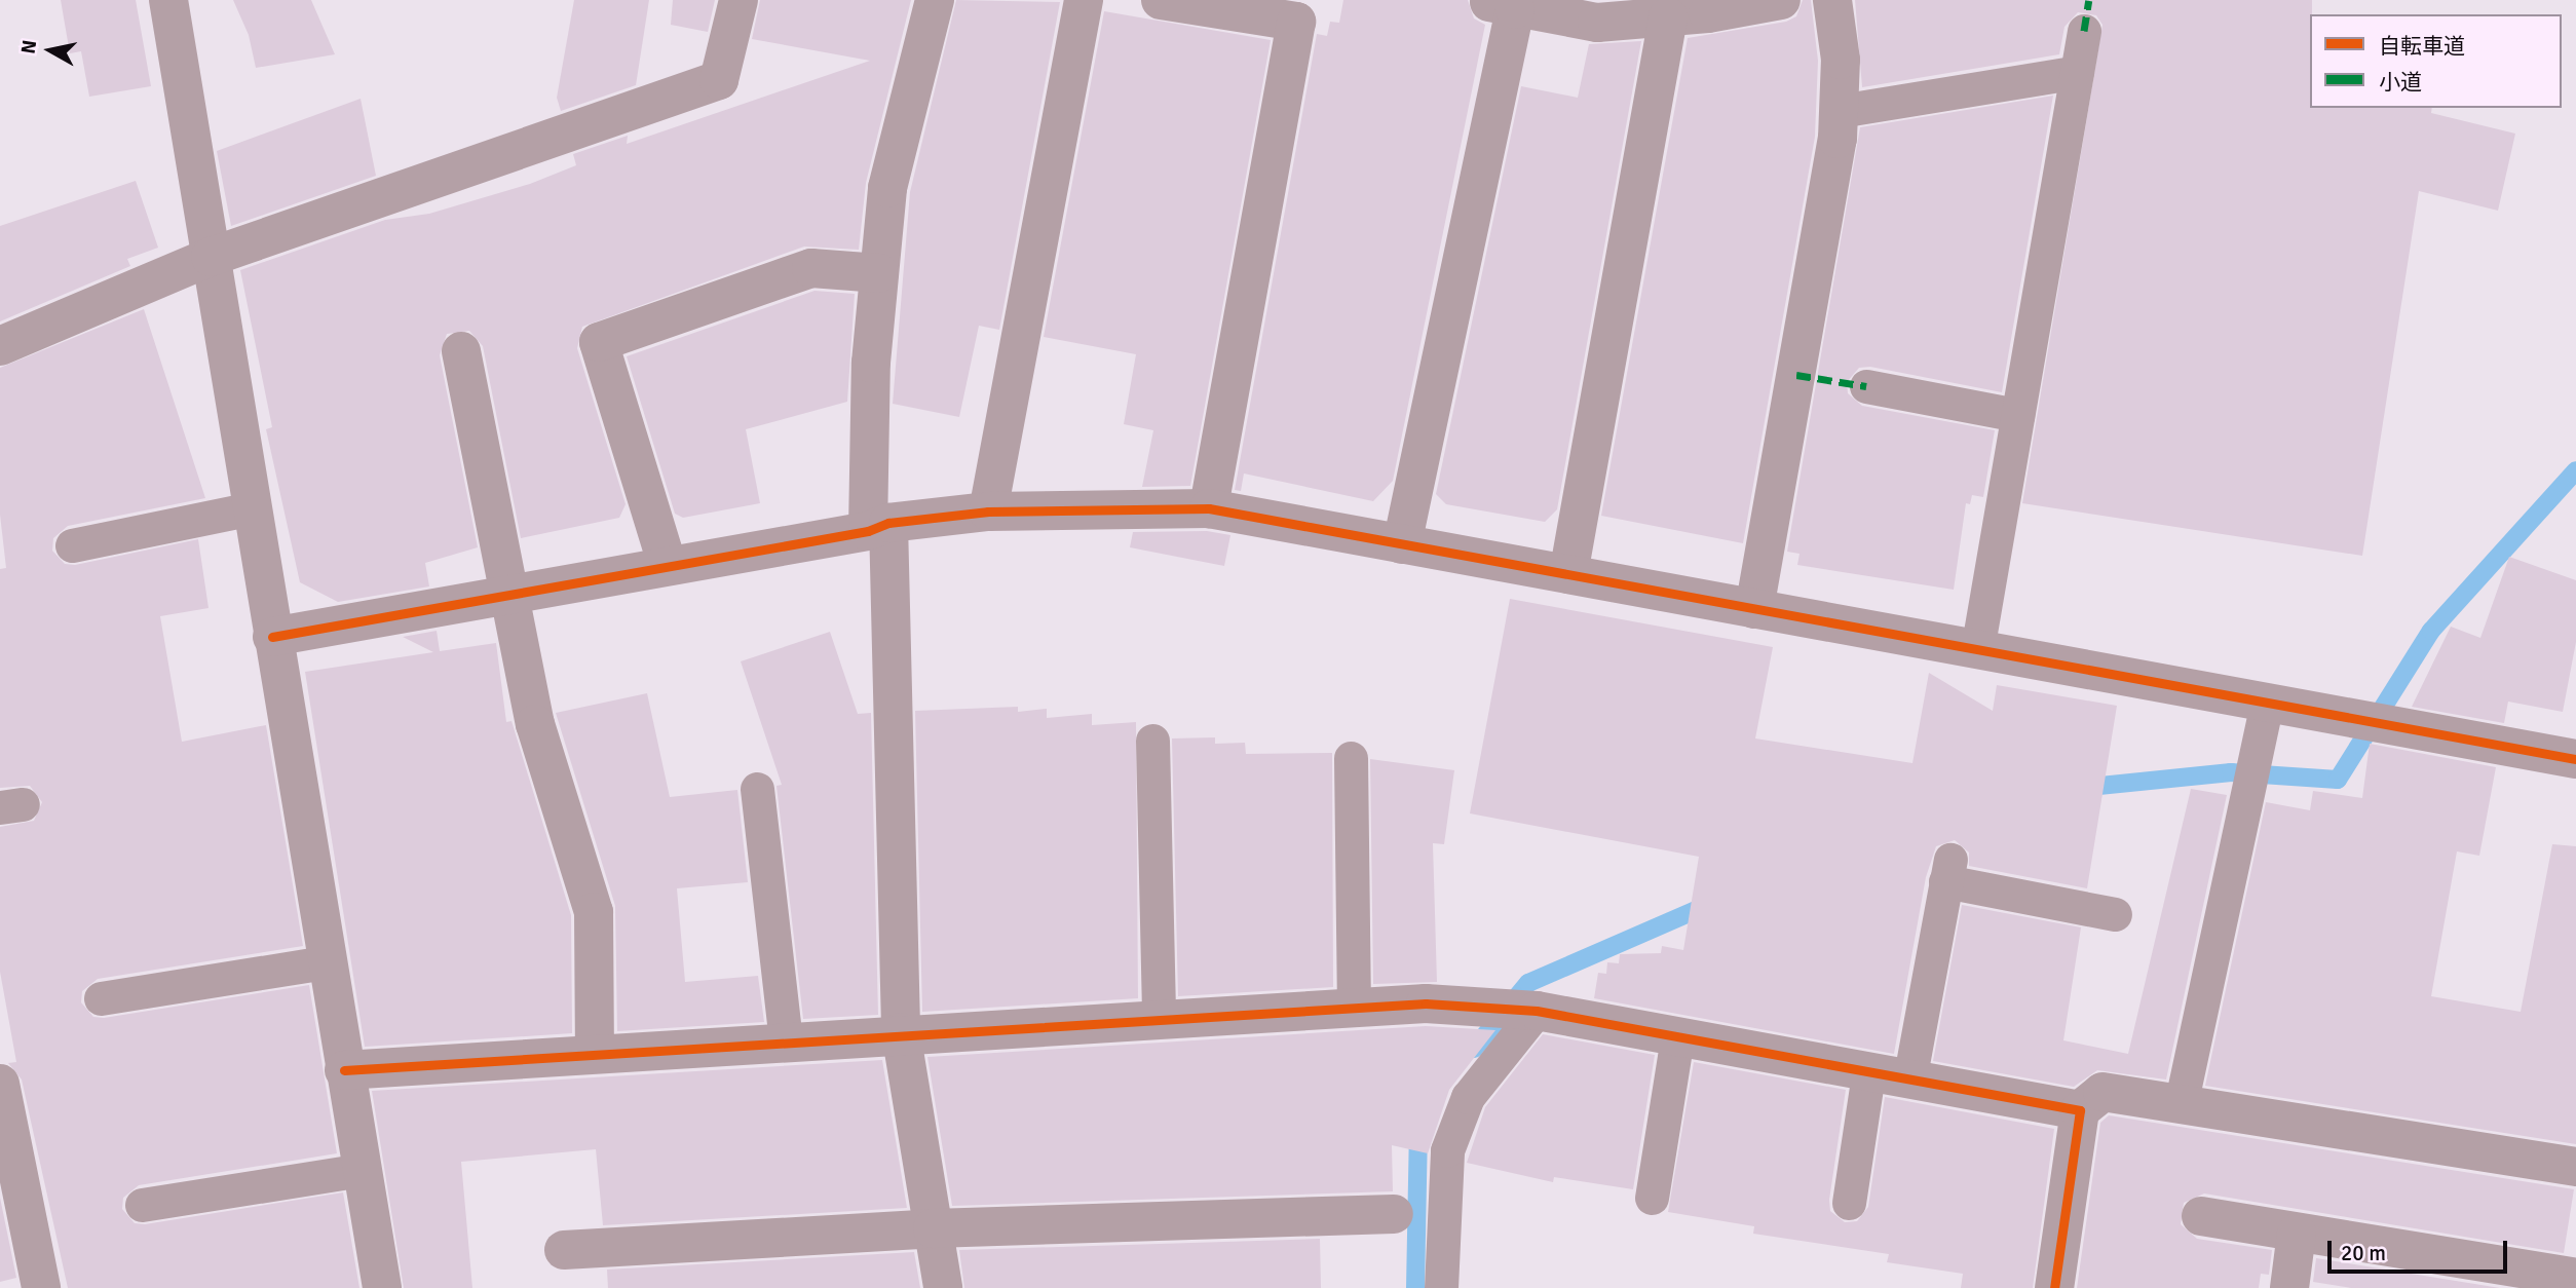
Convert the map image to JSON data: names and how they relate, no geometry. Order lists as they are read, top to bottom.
{
  "legend": ["自転車道", "小道"],
  "scale_bar": "20 m",
  "north": "left"
}
